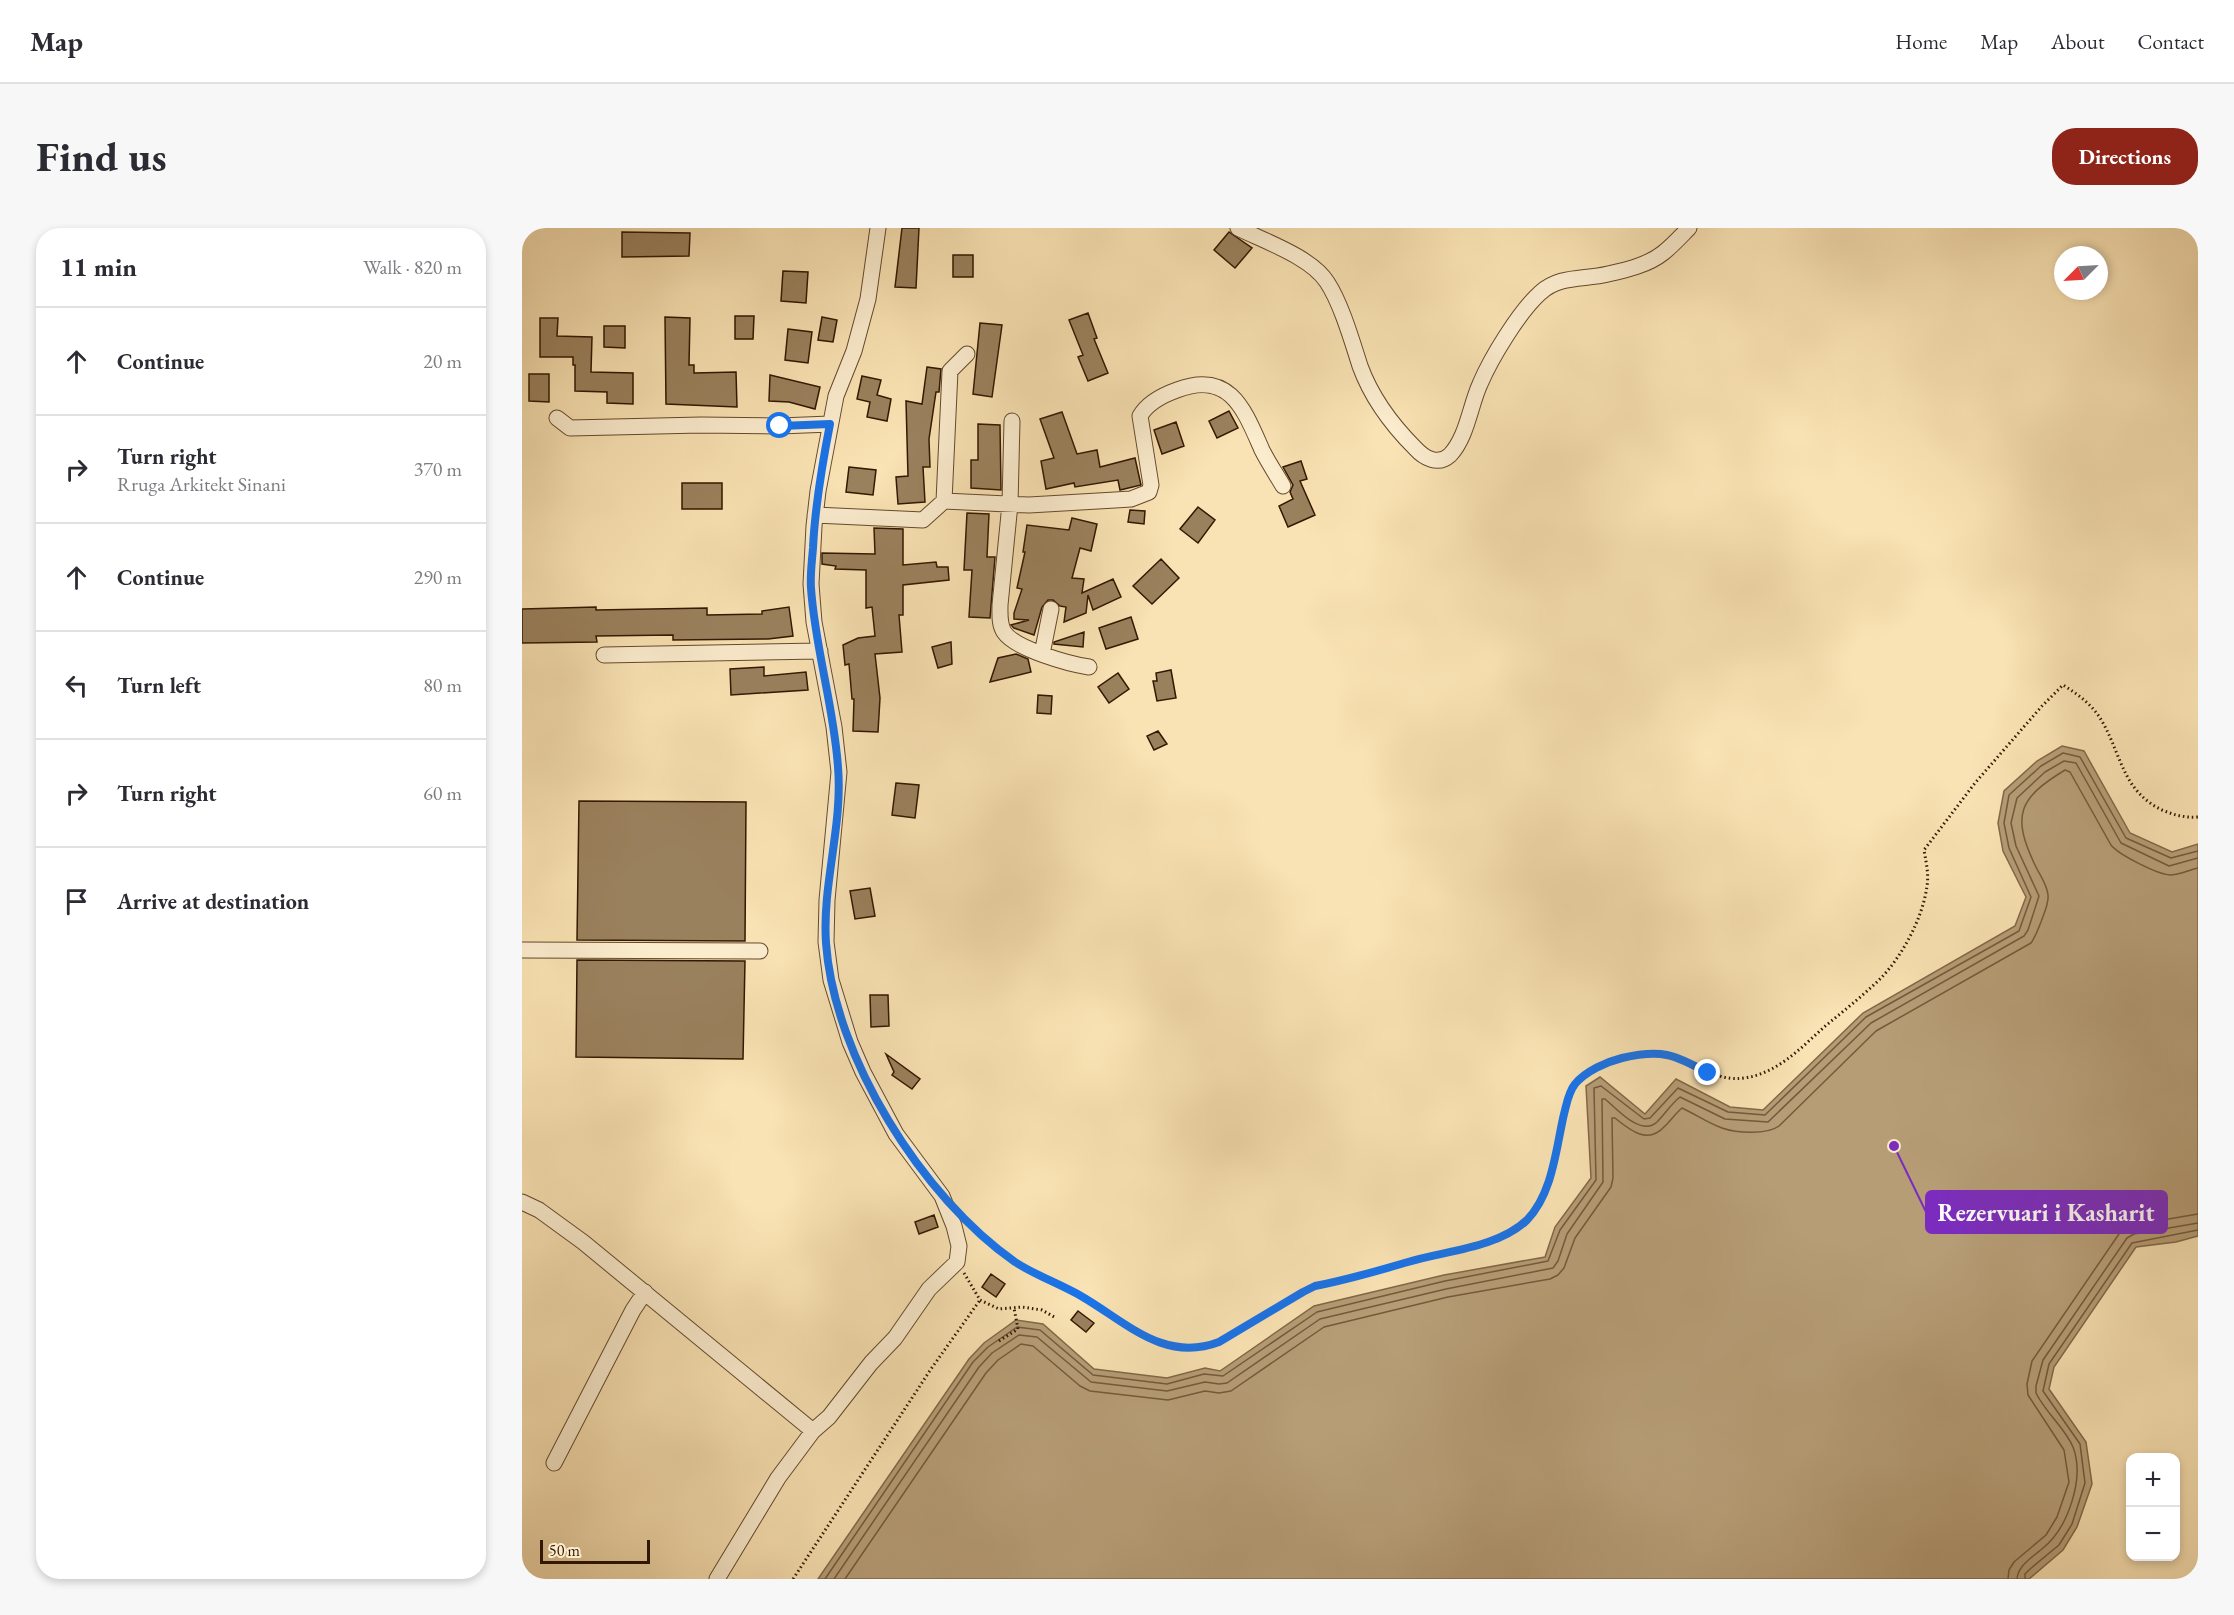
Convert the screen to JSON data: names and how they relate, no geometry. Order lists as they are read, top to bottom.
{
  "places": ["Rezervuari i Kasharit"],
  "scale_bar": "50 m",
  "north": "bottom left",
  "page": {
    "header": "Map",
    "nav": [
      "Home",
      "Map",
      "About",
      "Contact"
    ],
    "buttons": "Directions",
    "title": "Find us",
    "heading": ["11 min", "Walk · 820 m"],
    "list": [
      ["Continue", "20 m"],
      ["Turn right", "Rruga Arkitekt Sinani", "370 m"],
      ["Continue", "290 m"],
      ["Turn left", "80 m"],
      ["Turn right", "60 m"],
      "Arrive at destination"
    ],
    "map_buttons": ["+", "−"],
    "scale": "50 m"
  }
}
